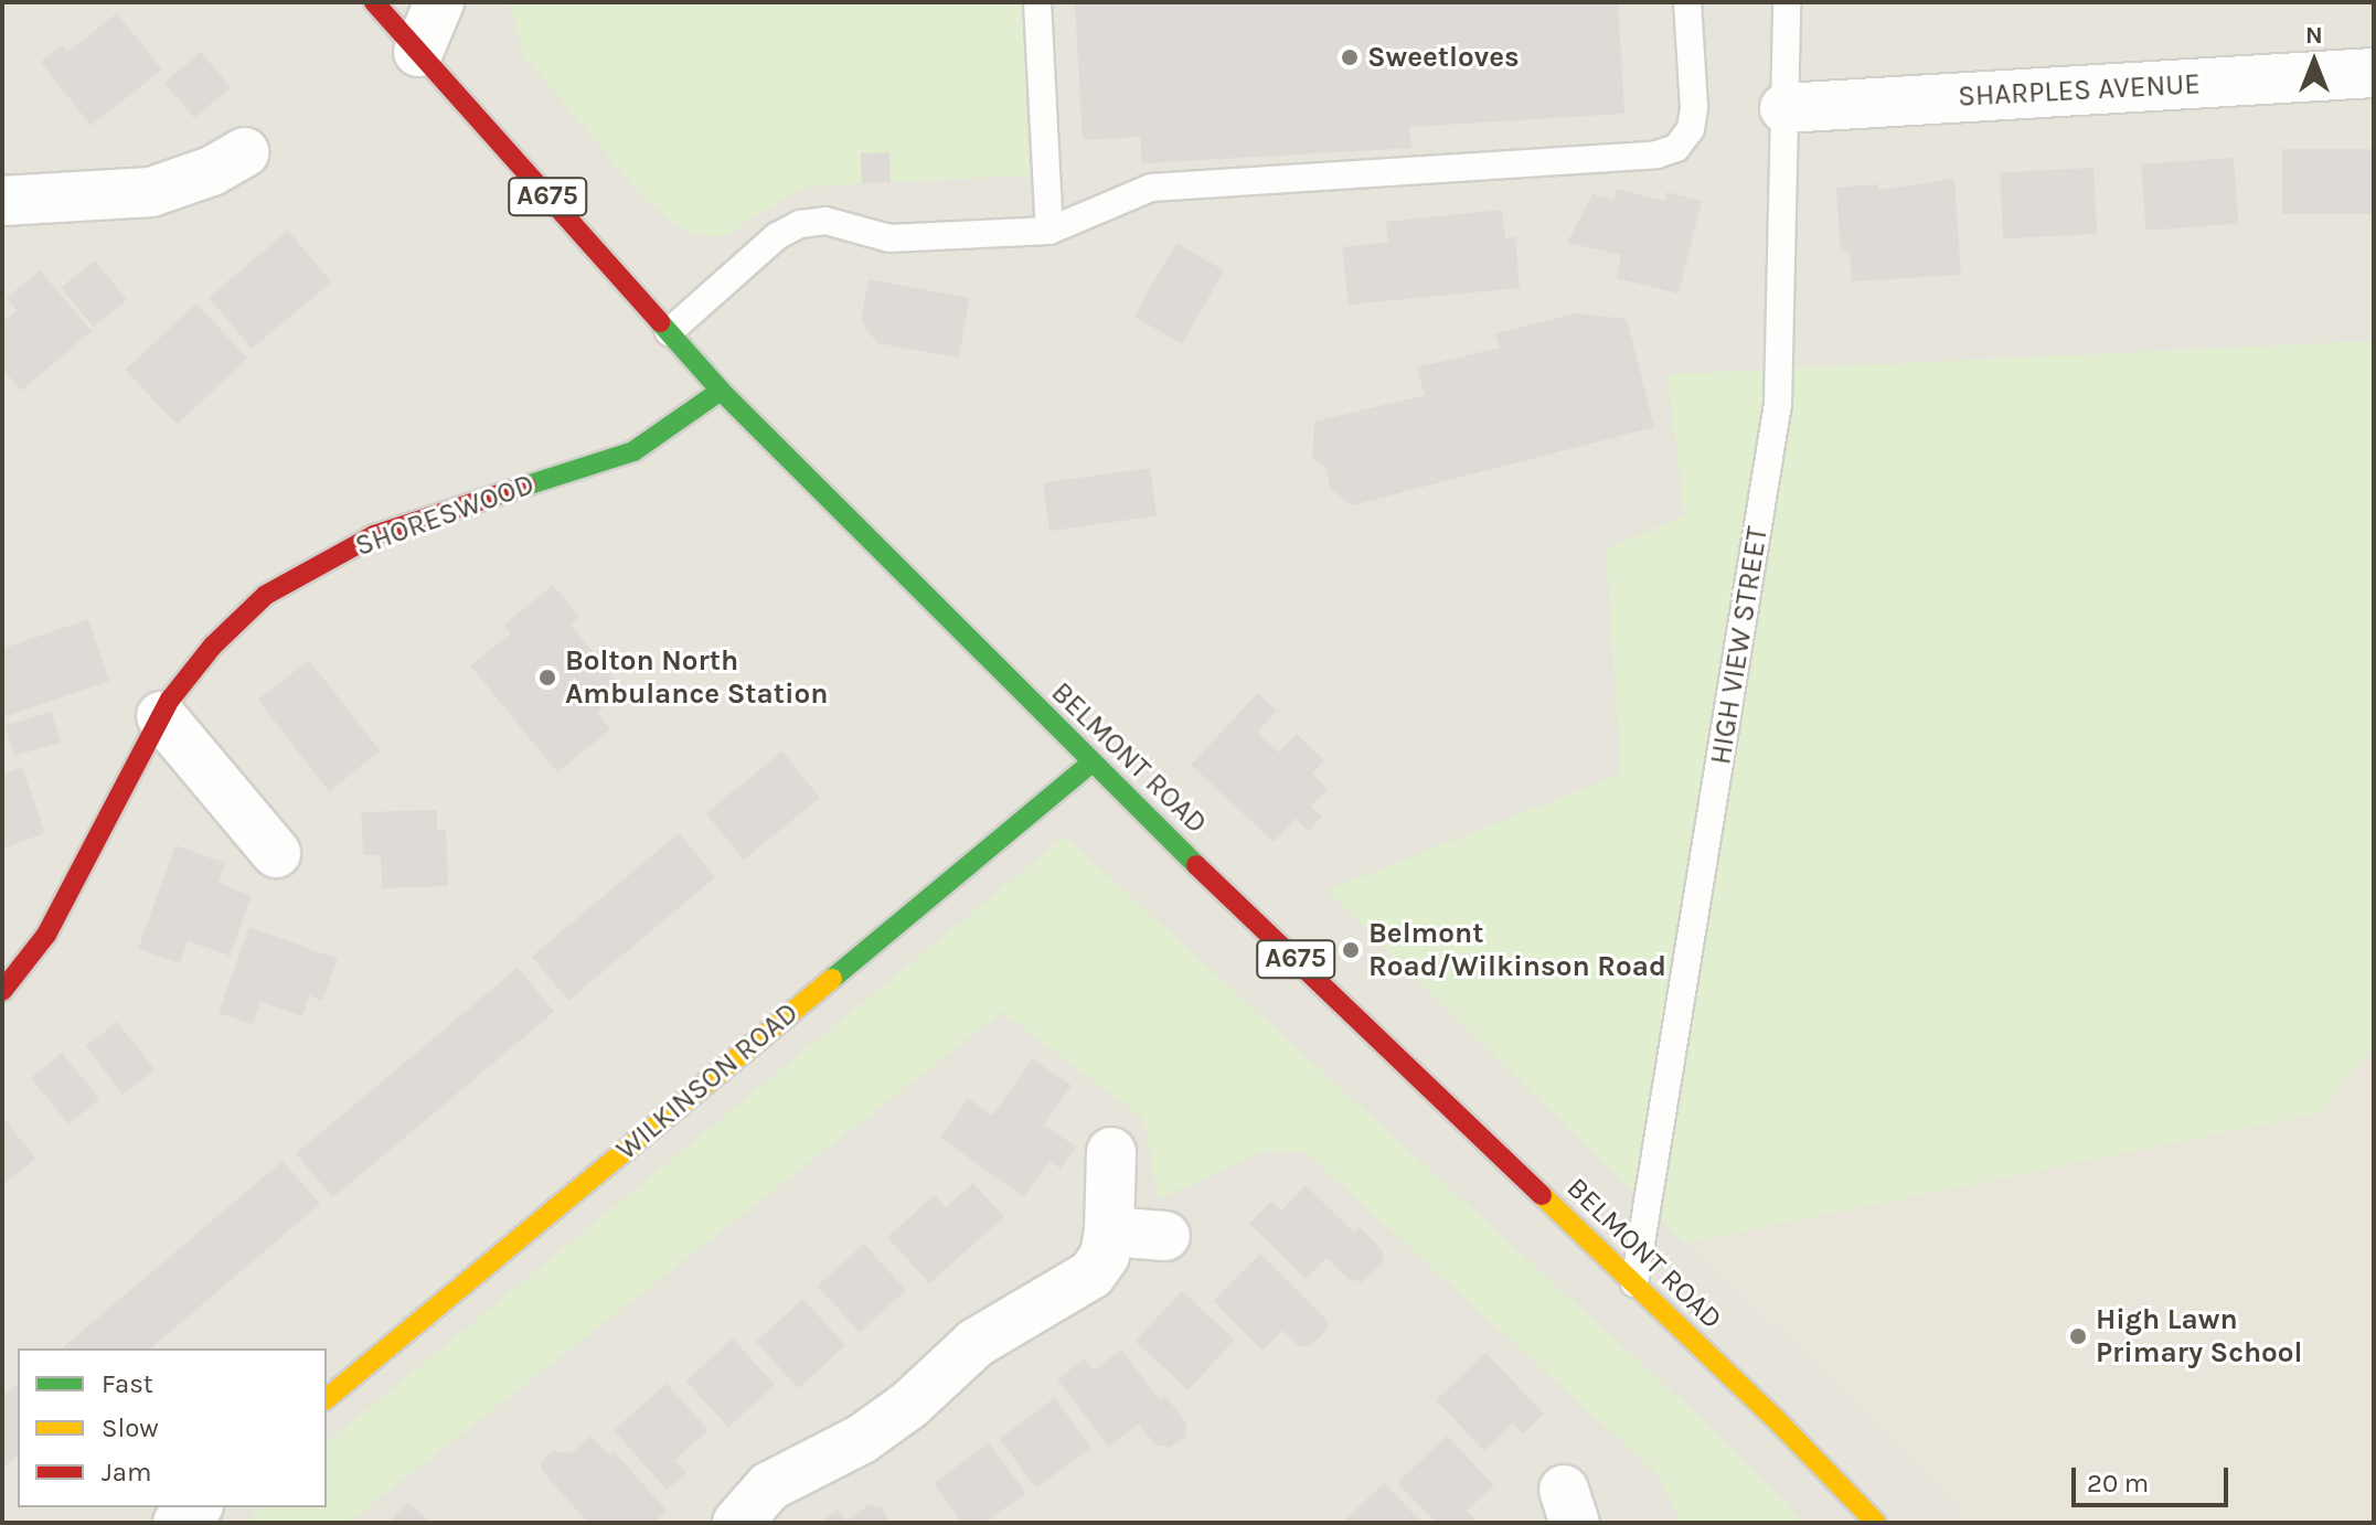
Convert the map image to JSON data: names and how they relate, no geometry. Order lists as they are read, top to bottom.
{
  "streets": {
    "main road": [
      "A675",
      "SHORESWOOD",
      "BELMONT ROAD",
      "WILKINSON ROAD"
    ],
    "street": ["SHARPLES AVENUE"],
    "lane": ["HIGH VIEW STREET"]
  },
  "crossings": [
    ["SHARPLES AVENUE", "HIGH VIEW STREET"],
    ["SHORESWOOD", "BELMONT ROAD"],
    ["HIGH VIEW STREET", "BELMONT ROAD"],
    ["BELMONT ROAD", "WILKINSON ROAD"]
  ],
  "places": [
    "Sweetloves",
    "Bolton North Ambulance Station",
    "Belmont Road/Wilkinson Road",
    "High Lawn Primary School"
  ],
  "legend": ["Fast", "Slow", "Jam"],
  "scale_bar": "20 m",
  "north": "top"
}
